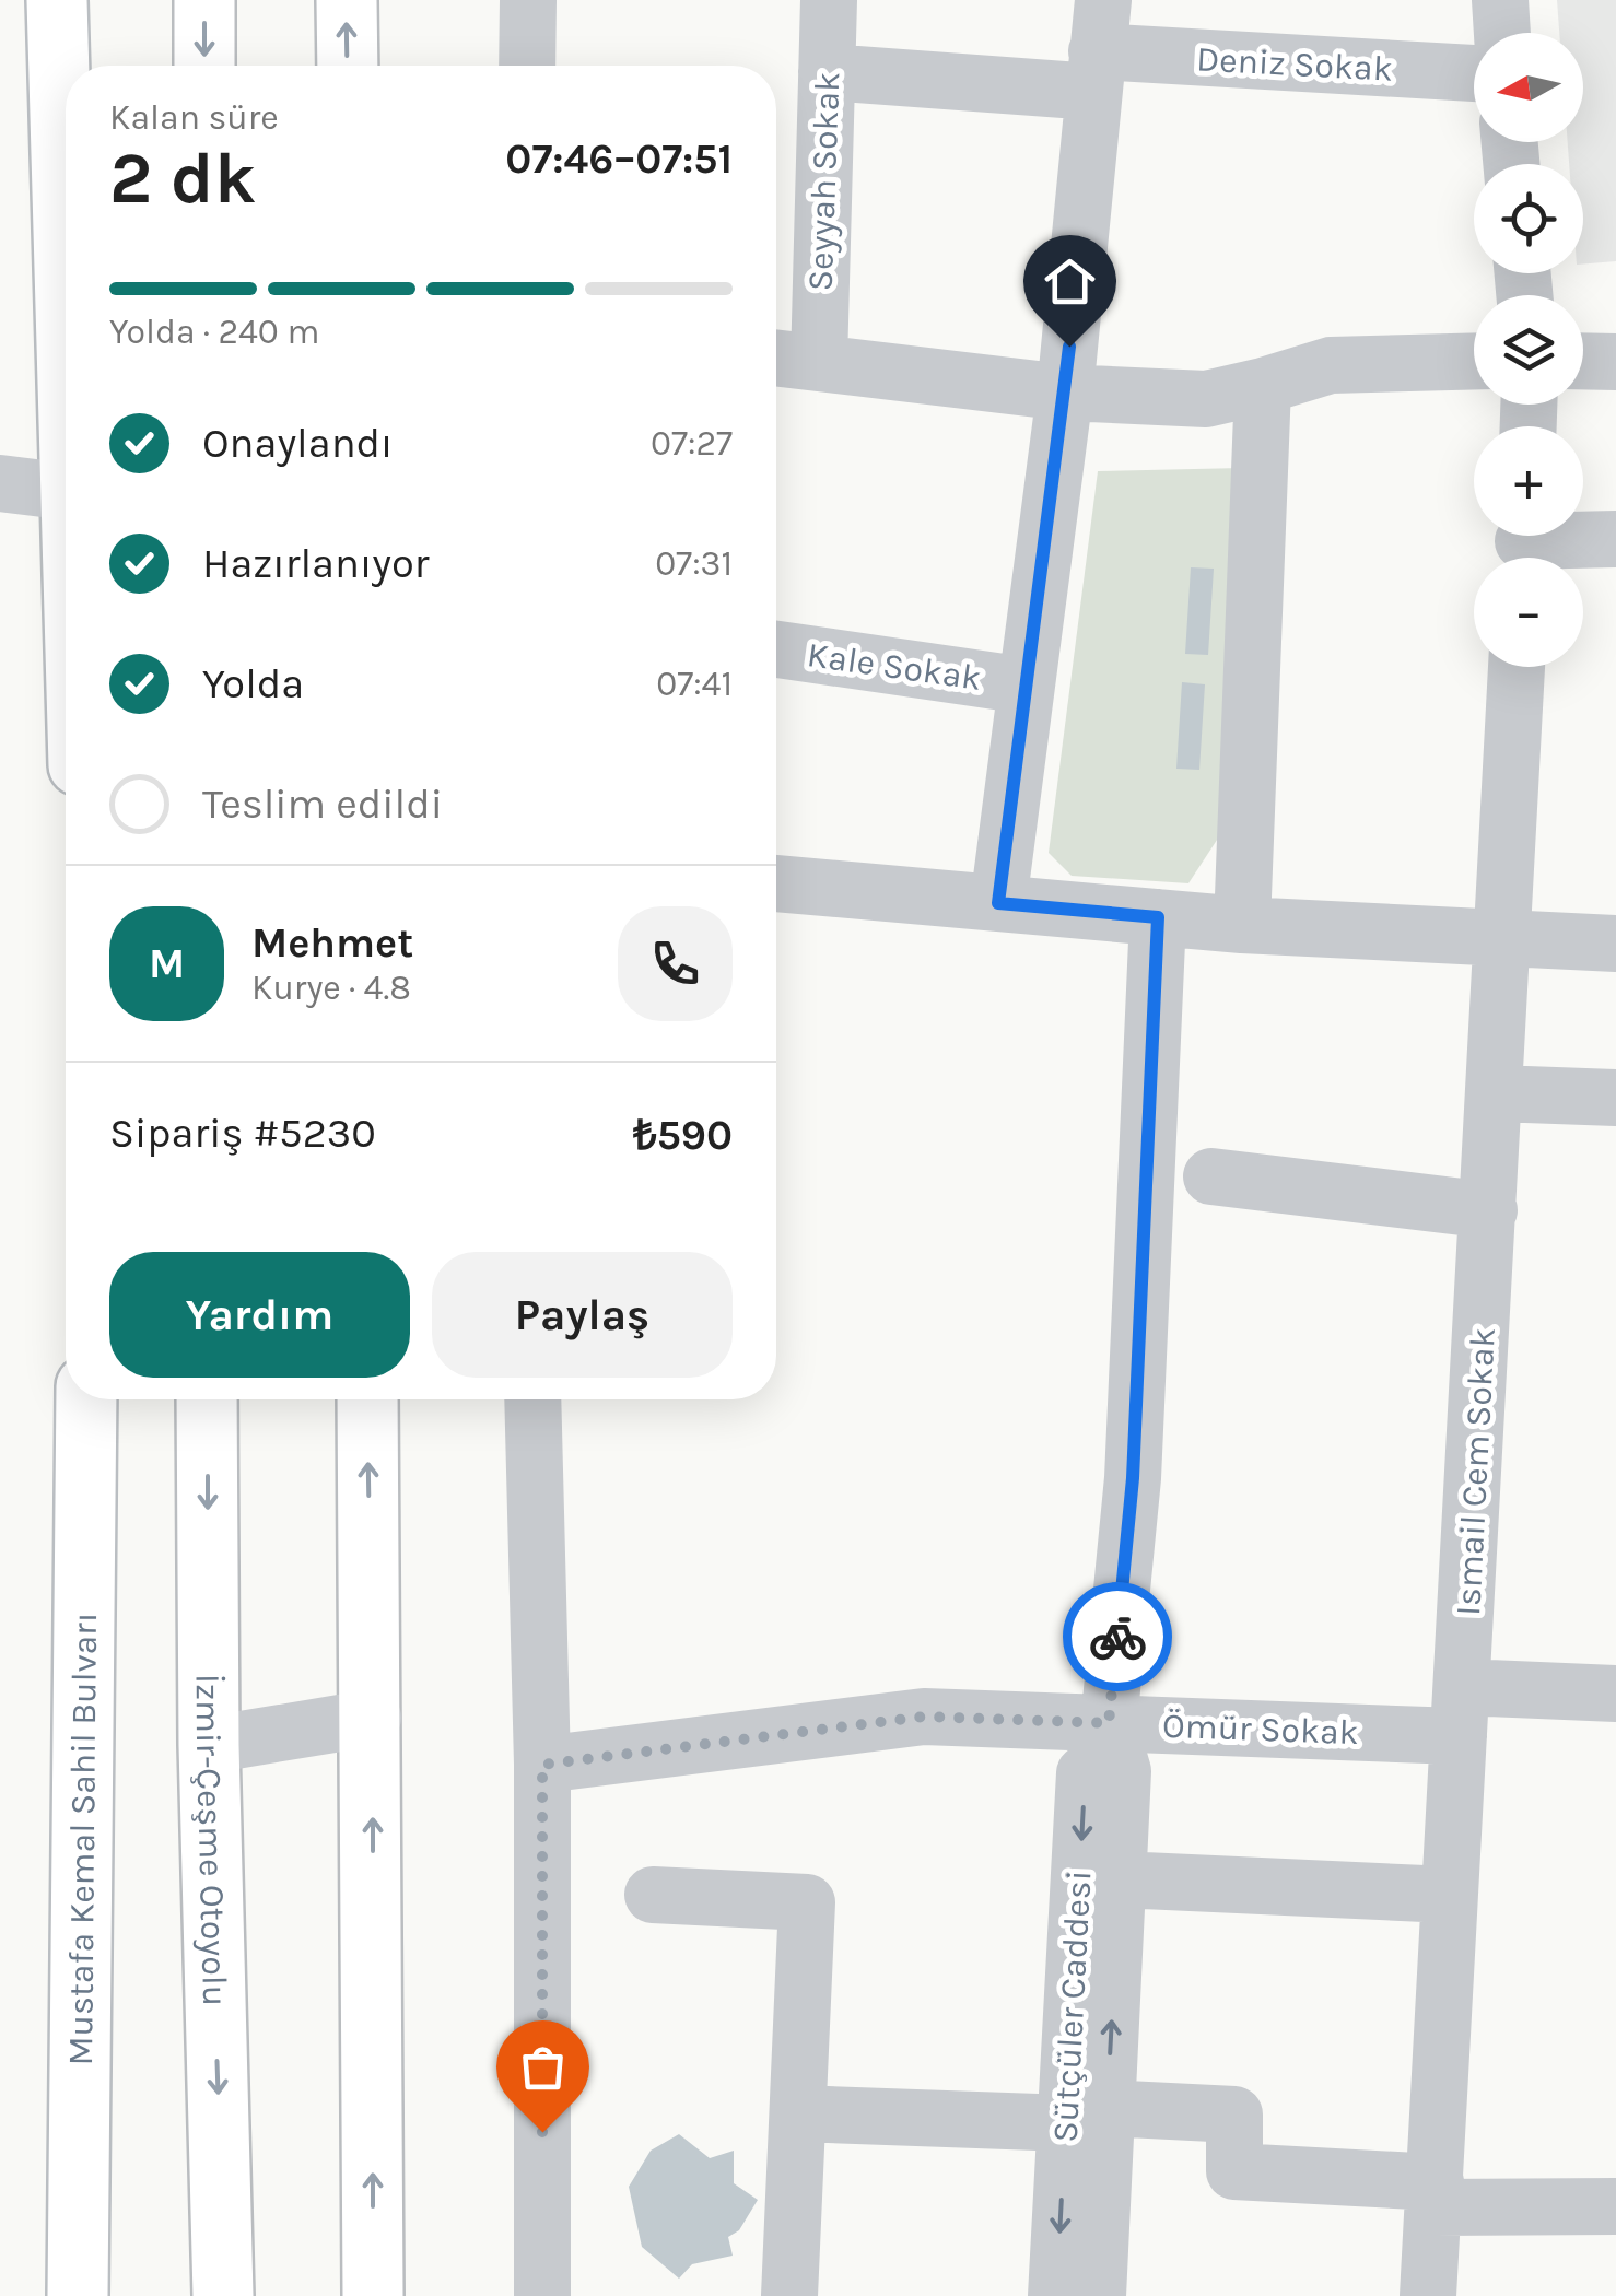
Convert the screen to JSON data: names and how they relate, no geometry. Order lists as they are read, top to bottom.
{
  "streets": {
    "main road": ["Mustafa Kemal Sahil Bulvarı", "İzmir-Çeşme Otoyolu"],
    "street": [
      "Deniz Sokak",
      "Seyyah Sokak",
      "Kale Sokak",
      "Ismail Cem Sokak",
      "Ömür Sokak",
      "Sütçüler Caddesi"
    ]
  },
  "crossings": [
    ["Deniz Sokak", "Seyyah Sokak"],
    ["Ismail Cem Sokak", "Ömür Sokak"],
    ["Ömür Sokak", "Sütçüler Caddesi"]
  ],
  "north": "left",
  "page": {
    "map_buttons": ["+", "−"],
    "heading": ["2 dk", "Kalan süre", "07:46–07:51"],
    "panel": [
      "Mehmet",
      "Kurye · 4.8",
      "Sipariş #5230",
      "₺590"
    ],
    "bar": "Yolda · 240 m",
    "list": [
      ["Onaylandı", "07:27"],
      ["Hazırlanıyor", "07:31"],
      ["Yolda", "07:41"],
      "Teslim edildi"
    ],
    "round": "M",
    "buttons": ["Yardım", "Paylaş"]
  }
}
